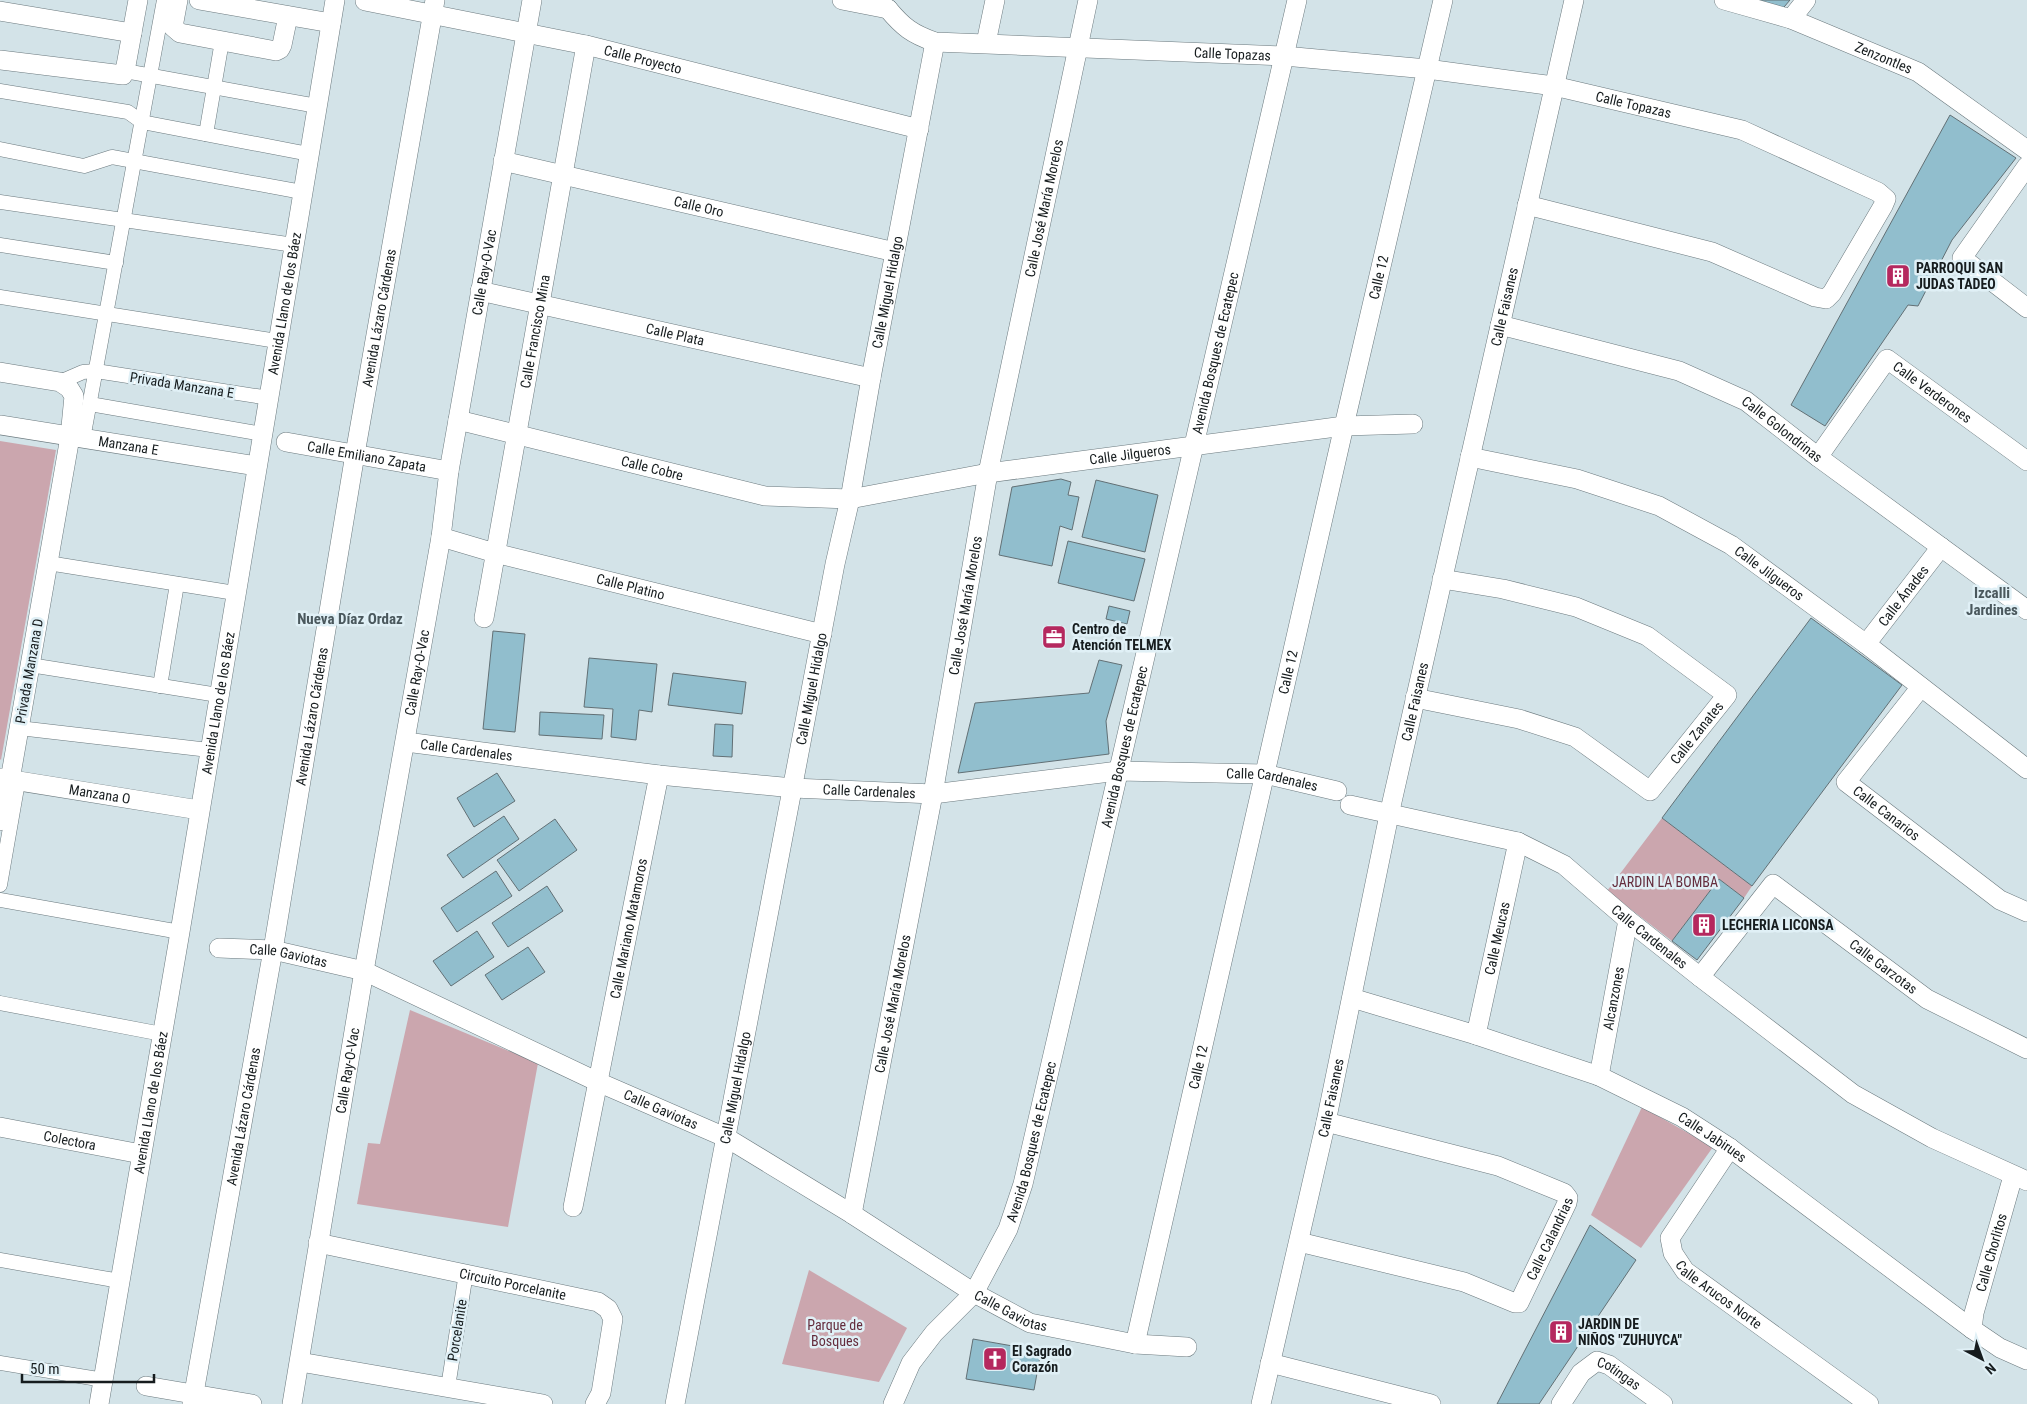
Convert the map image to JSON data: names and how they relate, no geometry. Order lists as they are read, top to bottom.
{
  "streets": {
    "street": [
      "Calle Topazas",
      "Zenzontles",
      "Calle Proyecto",
      "Calle Oro",
      "Calle José María Morelos",
      "Calle Ray-O-Vac",
      "Calle 12",
      "Calle Miguel Hidalgo",
      "Avenida Llano de los Báez",
      "Calle Faisanes",
      "Avenida Lázaro Cárdenas",
      "Calle Francisco Mina",
      "Calle Plata",
      "Avenida Bosques de Ecatepec",
      "Privada Manzana E",
      "Calle Verderones",
      "Calle Golondrinas",
      "Manzana E",
      "Calle Jilgueros",
      "Calle Emiliano Zapata",
      "Calle Cobre",
      "Calle Platino",
      "Calle Ánades",
      "Privada Manzana D",
      "Calle Zanates",
      "Calle Cardenales",
      "Manzana O",
      "Calle Canarios",
      "Calle Mariano Matamoros",
      "Calle Meucas",
      "Calle Gaviotas",
      "Calle Garzotas",
      "Alcanzones",
      "Calle Jabirues",
      "Colectora",
      "Calle Calandrias",
      "Calle Chorlitos",
      "Circuito Porcelanite",
      "Calle Arucos Norte",
      "Porcelanite",
      "Cotingas"
    ]
  },
  "crossings": [
    ["Calle Topazas", "Calle José María Morelos"],
    ["Calle Topazas", "Calle 12"],
    ["Calle Topazas", "Calle Miguel Hidalgo"],
    ["Calle Topazas", "Calle Faisanes"],
    ["Calle Topazas", "Avenida Bosques de Ecatepec"],
    ["Calle Proyecto", "Calle Ray-O-Vac"],
    ["Calle Proyecto", "Calle Miguel Hidalgo"],
    ["Calle Proyecto", "Avenida Lázaro Cárdenas"],
    ["Calle Proyecto", "Calle Francisco Mina"],
    ["Calle Oro", "Calle Ray-O-Vac"],
    ["Calle Oro", "Calle Miguel Hidalgo"],
    ["Calle Oro", "Calle Francisco Mina"],
    ["Calle José María Morelos", "Calle Jilgueros"],
    ["Calle José María Morelos", "Calle Cardenales"],
    ["Calle José María Morelos", "Calle Gaviotas"],
    ["Calle Ray-O-Vac", "Calle Plata"],
    ["Calle Ray-O-Vac", "Calle Emiliano Zapata"],
    ["Calle Ray-O-Vac", "Calle Cobre"],
    ["Calle Ray-O-Vac", "Calle Platino"],
    ["Calle Ray-O-Vac", "Calle Cardenales"],
    ["Calle Ray-O-Vac", "Calle Gaviotas"],
    ["Calle Ray-O-Vac", "Circuito Porcelanite"],
    ["Calle 12", "Calle Jilgueros"],
    ["Calle 12", "Calle Cardenales"],
    ["Calle 12", "Calle Gaviotas"],
    ["Calle Miguel Hidalgo", "Calle Plata"],
    ["Calle Miguel Hidalgo", "Calle Jilgueros"],
    ["Calle Miguel Hidalgo", "Calle Cobre"],
    ["Calle Miguel Hidalgo", "Calle Platino"],
    ["Calle Miguel Hidalgo", "Calle Cardenales"],
    ["Calle Miguel Hidalgo", "Calle Gaviotas"],
    ["Avenida Llano de los Báez", "Privada Manzana E"],
    ["Avenida Llano de los Báez", "Manzana E"],
    ["Avenida Llano de los Báez", "Manzana O"],
    ["Avenida Llano de los Báez", "Colectora"],
    ["Calle Faisanes", "Calle Golondrinas"],
    ["Calle Faisanes", "Calle Jilgueros"],
    ["Calle Faisanes", "Calle Zanates"],
    ["Calle Faisanes", "Calle Cardenales"],
    ["Calle Faisanes", "Calle Jabirues"],
    ["Calle Faisanes", "Calle Calandrias"],
    ["Avenida Lázaro Cárdenas", "Calle Emiliano Zapata"],
    ["Avenida Lázaro Cárdenas", "Calle Gaviotas"],
    ["Calle Francisco Mina", "Calle Plata"],
    ["Calle Francisco Mina", "Calle Cobre"],
    ["Calle Francisco Mina", "Calle Platino"],
    ["Avenida Bosques de Ecatepec", "Calle Jilgueros"],
    ["Avenida Bosques de Ecatepec", "Calle Cardenales"],
    ["Avenida Bosques de Ecatepec", "Calle Gaviotas"],
    ["Calle Verderones", "Calle Golondrinas"],
    ["Calle Golondrinas", "Calle Ánades"],
    ["Manzana E", "Privada Manzana D"],
    ["Calle Jilgueros", "Calle Cobre"],
    ["Calle Jilgueros", "Calle Ánades"],
    ["Calle Jilgueros", "Calle Canarios"],
    ["Privada Manzana D", "Manzana O"],
    ["Calle Cardenales", "Calle Mariano Matamoros"],
    ["Calle Cardenales", "Calle Meucas"],
    ["Calle Cardenales", "Calle Garzotas"],
    ["Calle Cardenales", "Alcanzones"],
    ["Calle Cardenales", "Calle Chorlitos"],
    ["Calle Mariano Matamoros", "Calle Gaviotas"],
    ["Calle Meucas", "Calle Jabirues"],
    ["Alcanzones", "Calle Jabirues"],
    ["Calle Jabirues", "Calle Chorlitos"],
    ["Calle Jabirues", "Calle Arucos Norte"],
    ["Circuito Porcelanite", "Porcelanite"]
  ],
  "districts": ["Izcalli Jardines", "Nueva Díaz Ordaz"],
  "parks": ["JARDIN LA BOMBA", "Parque de Bosques"],
  "places": {
    "building": ["PARROQUI SAN JUDAS TADEO", "LECHERIA LICONSA", "JARDIN DE NIÑOS \"ZUHUYCA\""],
    "office": ["Centro de Atención TELMEX"],
    "church": ["El Sagrado Corazón"]
  },
  "scale_bar": "50 m",
  "north": "bottom right"
}
